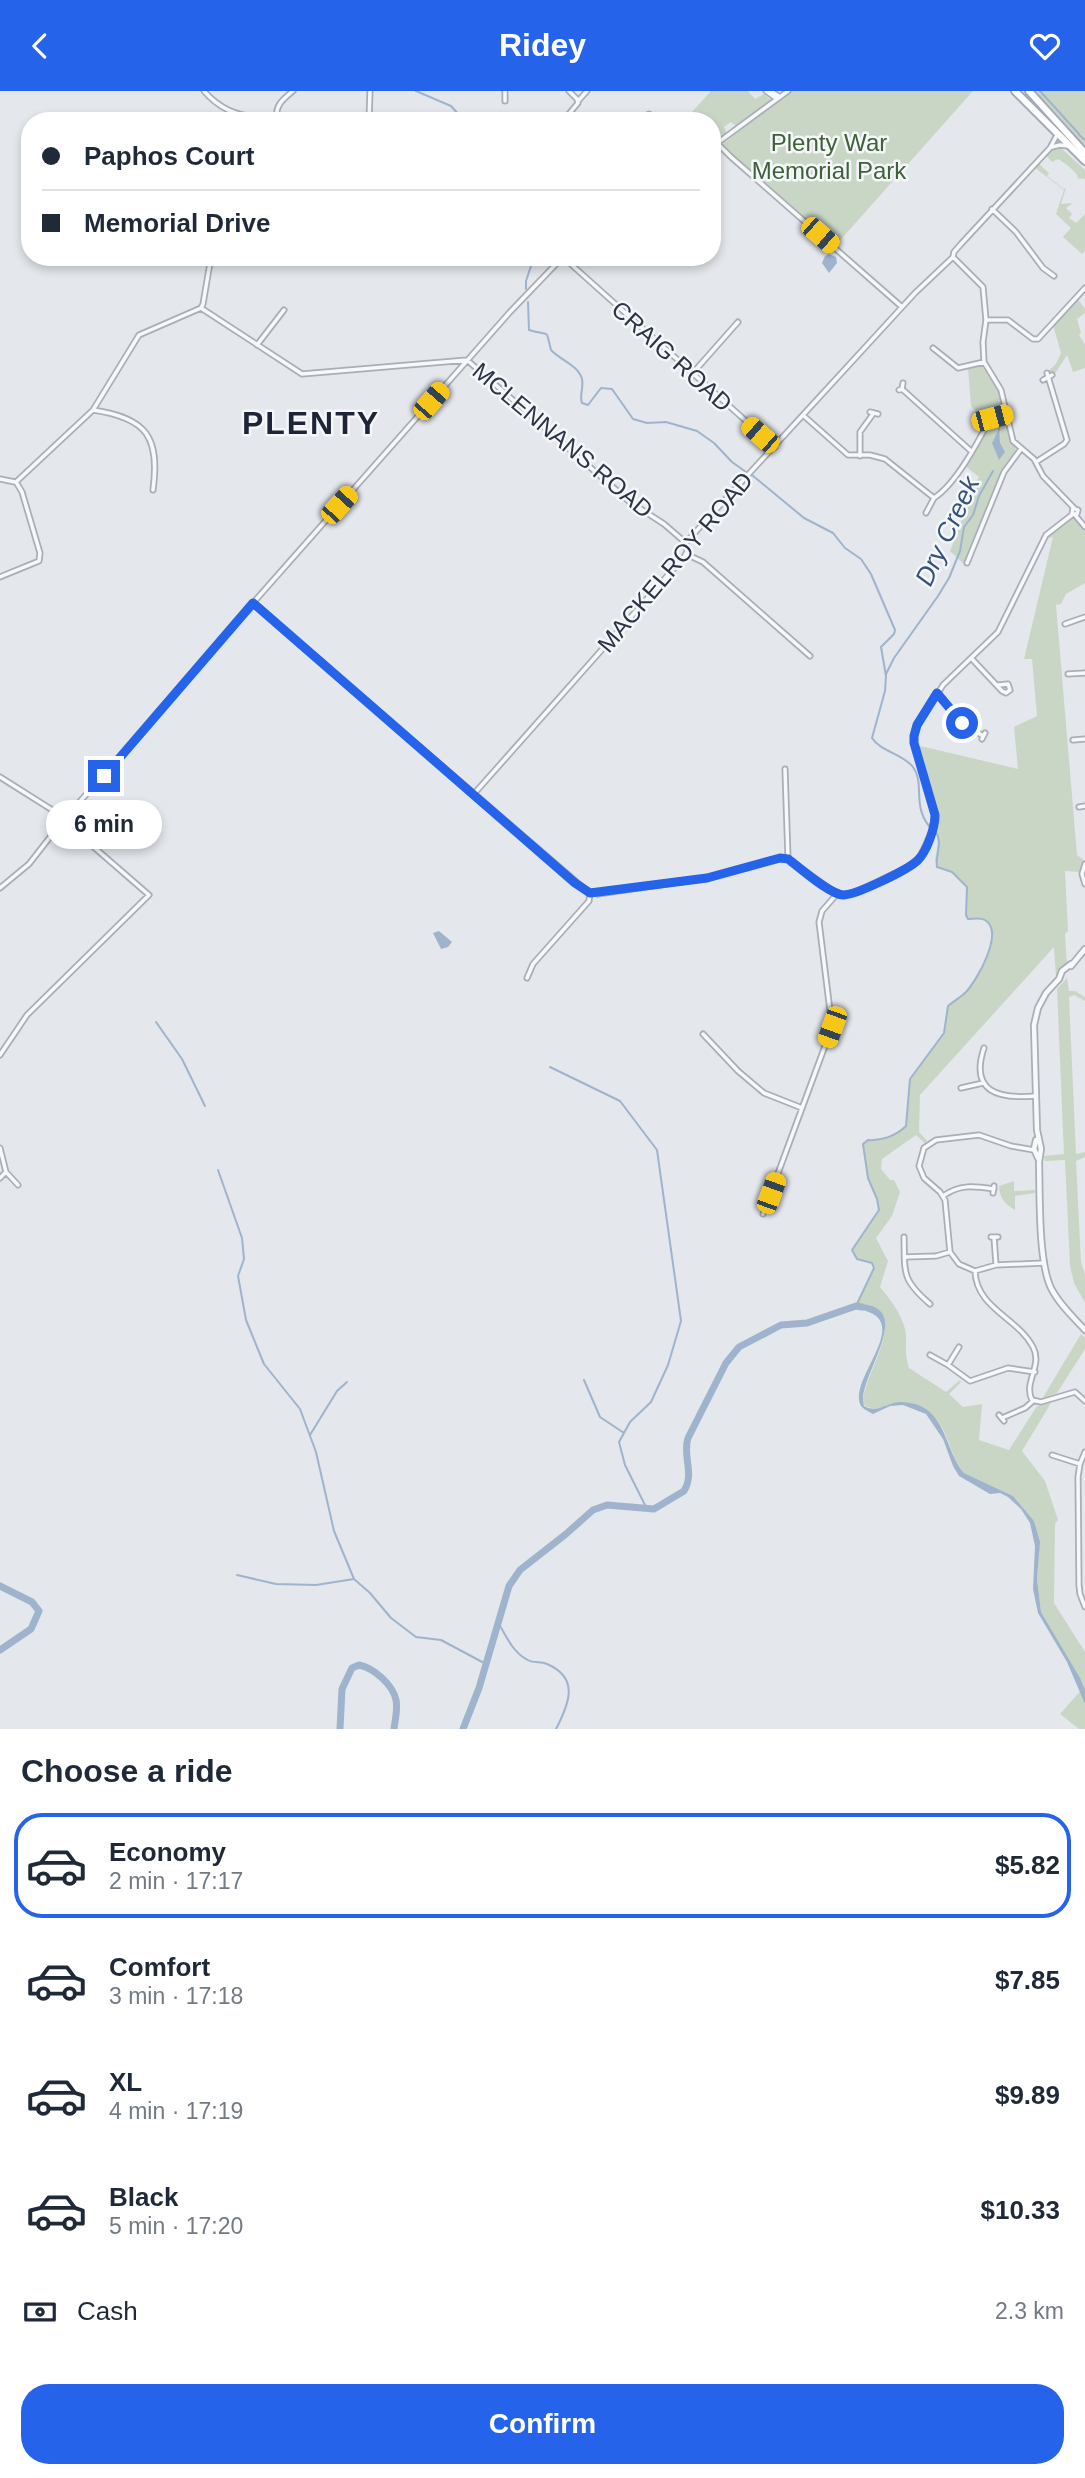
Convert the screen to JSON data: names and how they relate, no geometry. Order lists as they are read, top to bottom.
{
  "streets": {
    "street": ["CRAIG ROAD", "MCLENNANS ROAD", "MACKELROY ROAD"]
  },
  "crossings": [
    ["CRAIG ROAD", "MACKELROY ROAD"],
    ["MCLENNANS ROAD", "MACKELROY ROAD"]
  ],
  "districts": ["PLENTY"],
  "water": ["Dry Creek"],
  "parks": ["Plenty War Memorial Park"],
  "page": {
    "header": "Ridey",
    "banner": ["Paphos Court", "Memorial Drive"],
    "bubble": "6 min",
    "heading": "Choose a ride",
    "list": [
      {
        "name": "Economy",
        "note": "2 min · 17:17",
        "value": "$5.82"
      },
      {
        "name": "Comfort",
        "note": "3 min · 17:18",
        "value": "$7.85"
      },
      {
        "name": "XL",
        "note": "4 min · 17:19",
        "value": "$9.89"
      },
      {
        "name": "Black",
        "note": "5 min · 17:20",
        "value": "$10.33"
      }
    ],
    "pay": ["Cash", "2.3 km"],
    "buttons": "Confirm"
  }
}
